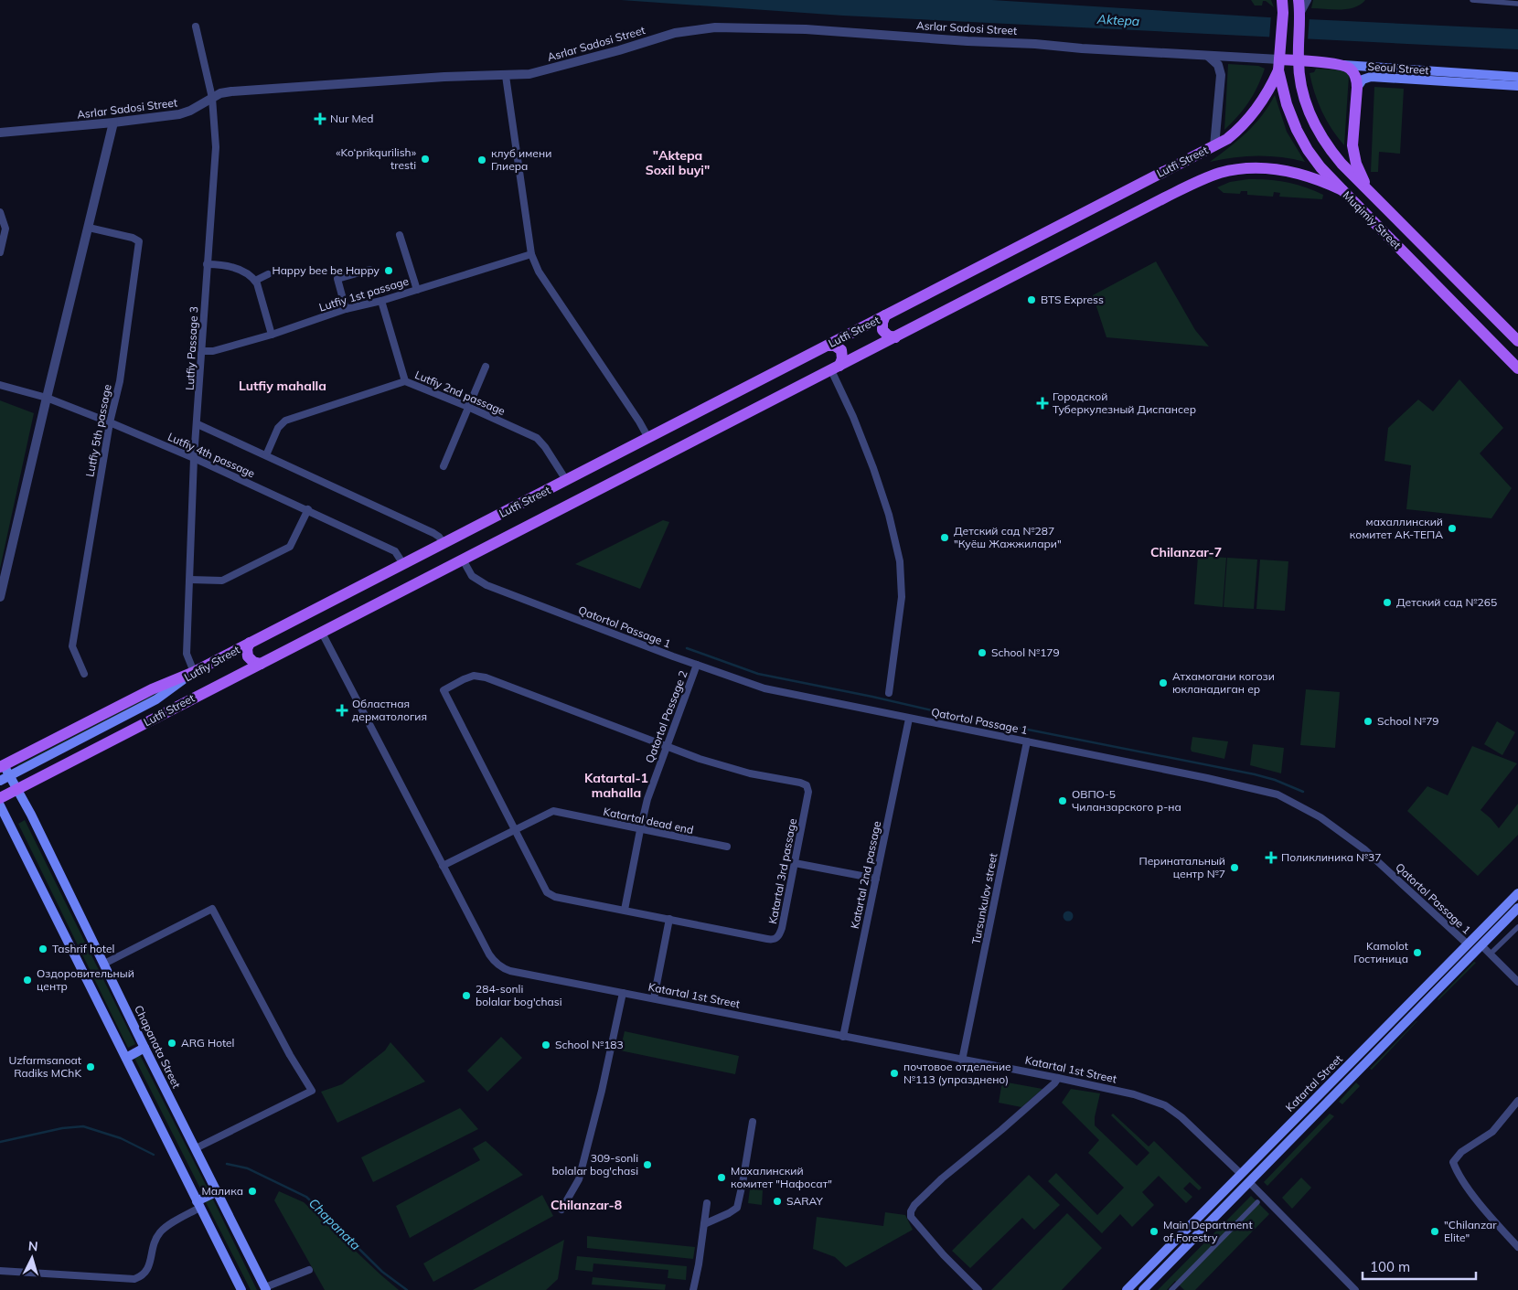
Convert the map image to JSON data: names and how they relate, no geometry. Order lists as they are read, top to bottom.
{
  "streets": {
    "main road": [
      "Seoul Street",
      "Lutfi Street",
      "Muqimiy Street",
      "Lutfiy Street",
      "Chapanata Street",
      "Katartal Street"
    ],
    "street": [
      "Asrlar Sadosi Street",
      "Lutfiy 1st passage",
      "Lutfiy Passage 3",
      "Lutfiy 2nd passage",
      "Lutfiy 5th passage",
      "Lutfiy 4th passage",
      "Qatortol Passage 1",
      "Qatortol Passage 2",
      "Katartal dead end",
      "Katartal 3rd passage",
      "Katartal 2nd passage",
      "Tursunkulov street",
      "Katartal 1st Street"
    ]
  },
  "crossings": [
    ["Asrlar Sadosi Street", "Seoul Street"],
    ["Asrlar Sadosi Street", "Lutfi Street"],
    ["Asrlar Sadosi Street", "Muqimiy Street"],
    ["Asrlar Sadosi Street", "Lutfiy Passage 3"],
    ["Seoul Street", "Lutfi Street"],
    ["Seoul Street", "Muqimiy Street"],
    ["Lutfi Street", "Muqimiy Street"],
    ["Lutfi Street", "Lutfiy Passage 3"],
    ["Lutfi Street", "Lutfiy 2nd passage"],
    ["Lutfi Street", "Lutfiy 4th passage"],
    ["Lutfi Street", "Qatortol Passage 1"],
    ["Lutfi Street", "Lutfiy Street"],
    ["Lutfi Street", "Katartal 1st Street"],
    ["Lutfi Street", "Chapanata Street"],
    ["Lutfiy 1st passage", "Lutfiy Passage 3"],
    ["Lutfiy Passage 3", "Lutfiy 4th passage"],
    ["Lutfiy Passage 3", "Lutfiy Street"],
    ["Lutfiy 2nd passage", "Lutfiy 4th passage"],
    ["Lutfiy 5th passage", "Lutfiy 4th passage"],
    ["Lutfiy 4th passage", "Lutfiy Street"],
    ["Qatortol Passage 1", "Qatortol Passage 2"],
    ["Qatortol Passage 1", "Katartal 2nd passage"],
    ["Qatortol Passage 1", "Tursunkulov street"],
    ["Qatortol Passage 1", "Katartal Street"],
    ["Qatortol Passage 2", "Katartal dead end"],
    ["Qatortol Passage 2", "Katartal 3rd passage"],
    ["Katartal dead end", "Katartal 3rd passage"],
    ["Katartal dead end", "Katartal 1st Street"],
    ["Katartal 2nd passage", "Katartal 1st Street"],
    ["Tursunkulov street", "Katartal 1st Street"],
    ["Katartal 1st Street", "Katartal Street"]
  ],
  "districts": [
    "\"Aktepa Soxil buyi\"",
    "Lutfiy mahalla",
    "Chilanzar-7",
    "Katartal-1 mahalla",
    "Chilanzar-8"
  ],
  "water": ["Aktepa", "Chapanata"],
  "places": {
    "health": [
      "Nur Med",
      "Городской Туберкулезный Диспансер",
      "Областная дерматология",
      "Поликлиника №37"
    ],
    "other": [
      "«Ko‘prikqurilish» tresti",
      "клуб имени Глиера",
      "Happy bee be Happy",
      "BTS Express",
      "махаллинский комитет АК-ТЕПА",
      "Детский сад №287 \"Куёш Жажжилари\"",
      "Детский сад №265",
      "School №179",
      "Атхамогани когози юкланадиган ер",
      "School №79",
      "ОВПО-5 Чиланзарского р-на",
      "Перинатальный центр №7",
      "Tashrif hotel",
      "Kamolot Гостиница",
      "Оздоровительный центр",
      "284-sonli bolalar bog'chasi",
      "ARG Hotel",
      "School №183",
      "Uzfarmsanoat Radiks MChK",
      "почтовое отделение №113 (упразднено)",
      "309-sonli bolalar bog'chasi",
      "Махалинский комитет \"Нафосат\"",
      "Малика",
      "SARAY",
      "Main Department of Forestry",
      "\"Chilanzar Elite\""
    ]
  },
  "scale_bar": "100 m",
  "north": "top"
}
